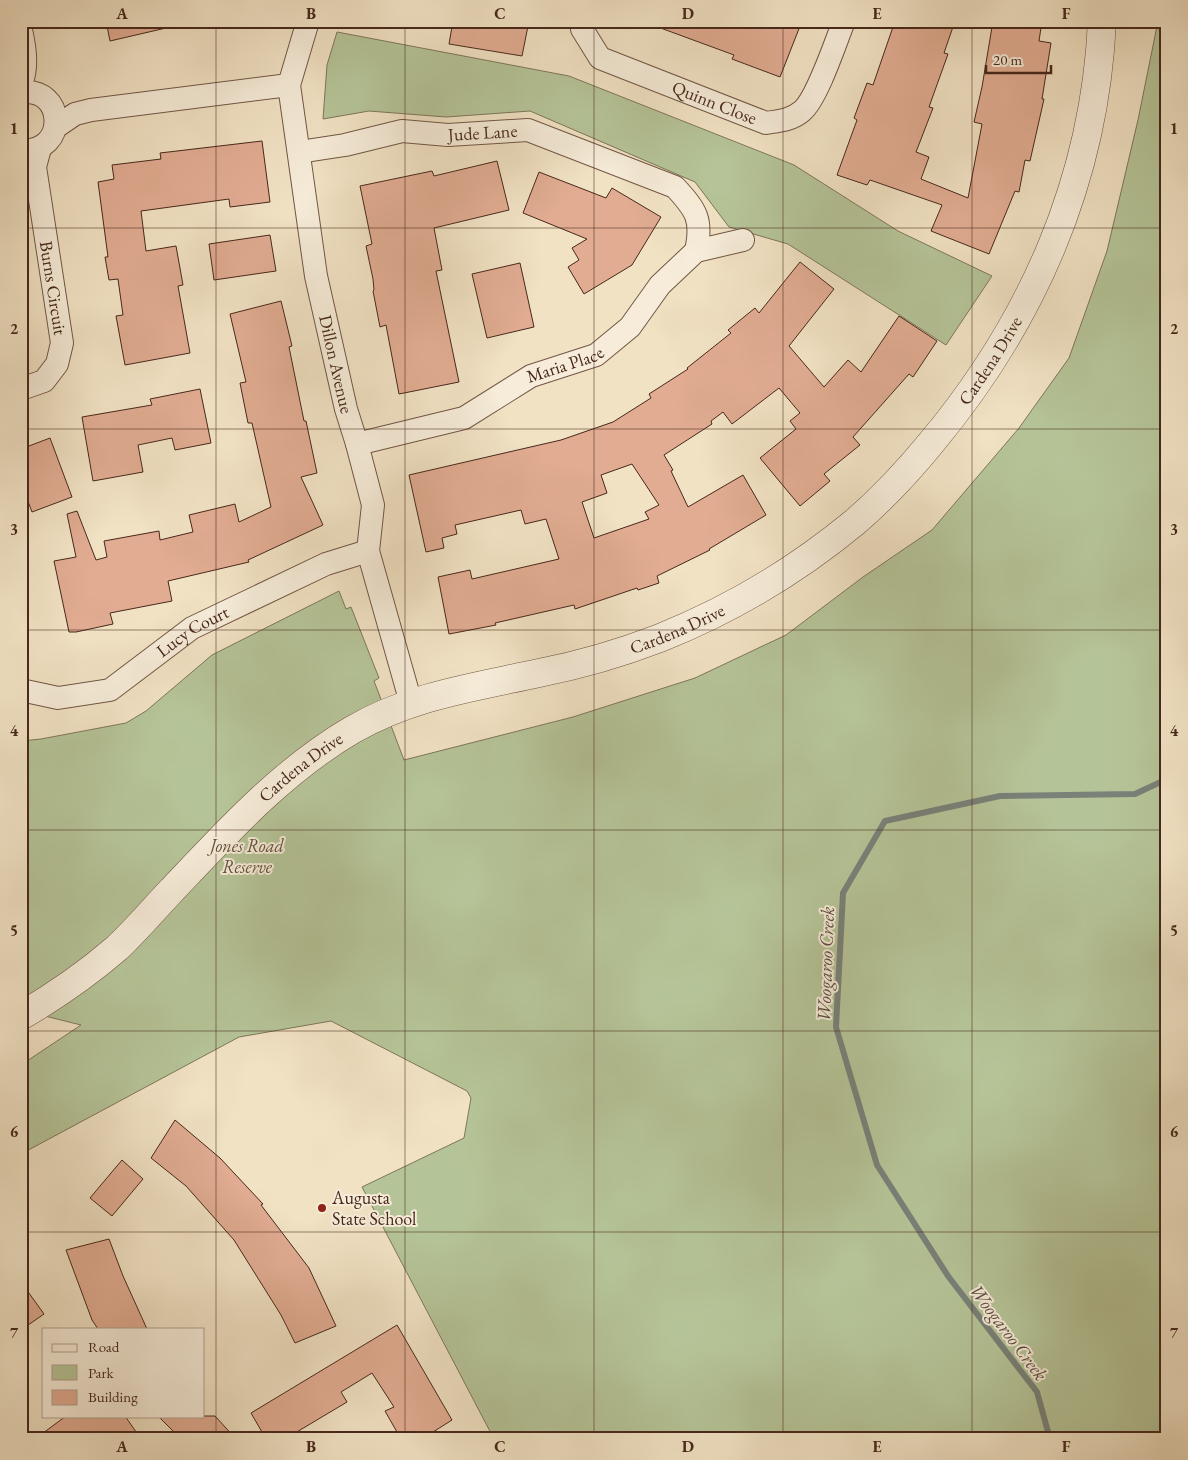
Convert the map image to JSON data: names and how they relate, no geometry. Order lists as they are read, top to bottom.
{
  "streets": {
    "street": [
      "Quinn Close",
      "Jude Lane",
      "Burns Circuit",
      "Cardena Drive",
      "Dillon Avenue",
      "Maria Place",
      "Lucy Court"
    ]
  },
  "crossings": [
    ["Jude Lane", "Dillon Avenue"],
    ["Jude Lane", "Maria Place"],
    ["Cardena Drive", "Dillon Avenue"],
    ["Dillon Avenue", "Maria Place"],
    ["Dillon Avenue", "Lucy Court"]
  ],
  "water": ["Woogaroo Creek"],
  "parks": ["Jones Road Reserve"],
  "places": ["Augusta State School"],
  "legend": ["Road", "Park", "Building"],
  "scale_bar": "20 m",
  "grid": {
    "columns": [
      "A",
      "B",
      "C",
      "D",
      "E",
      "F"
    ],
    "rows": [
      "1",
      "2",
      "3",
      "4",
      "5",
      "6",
      "7"
    ]
  }
}
